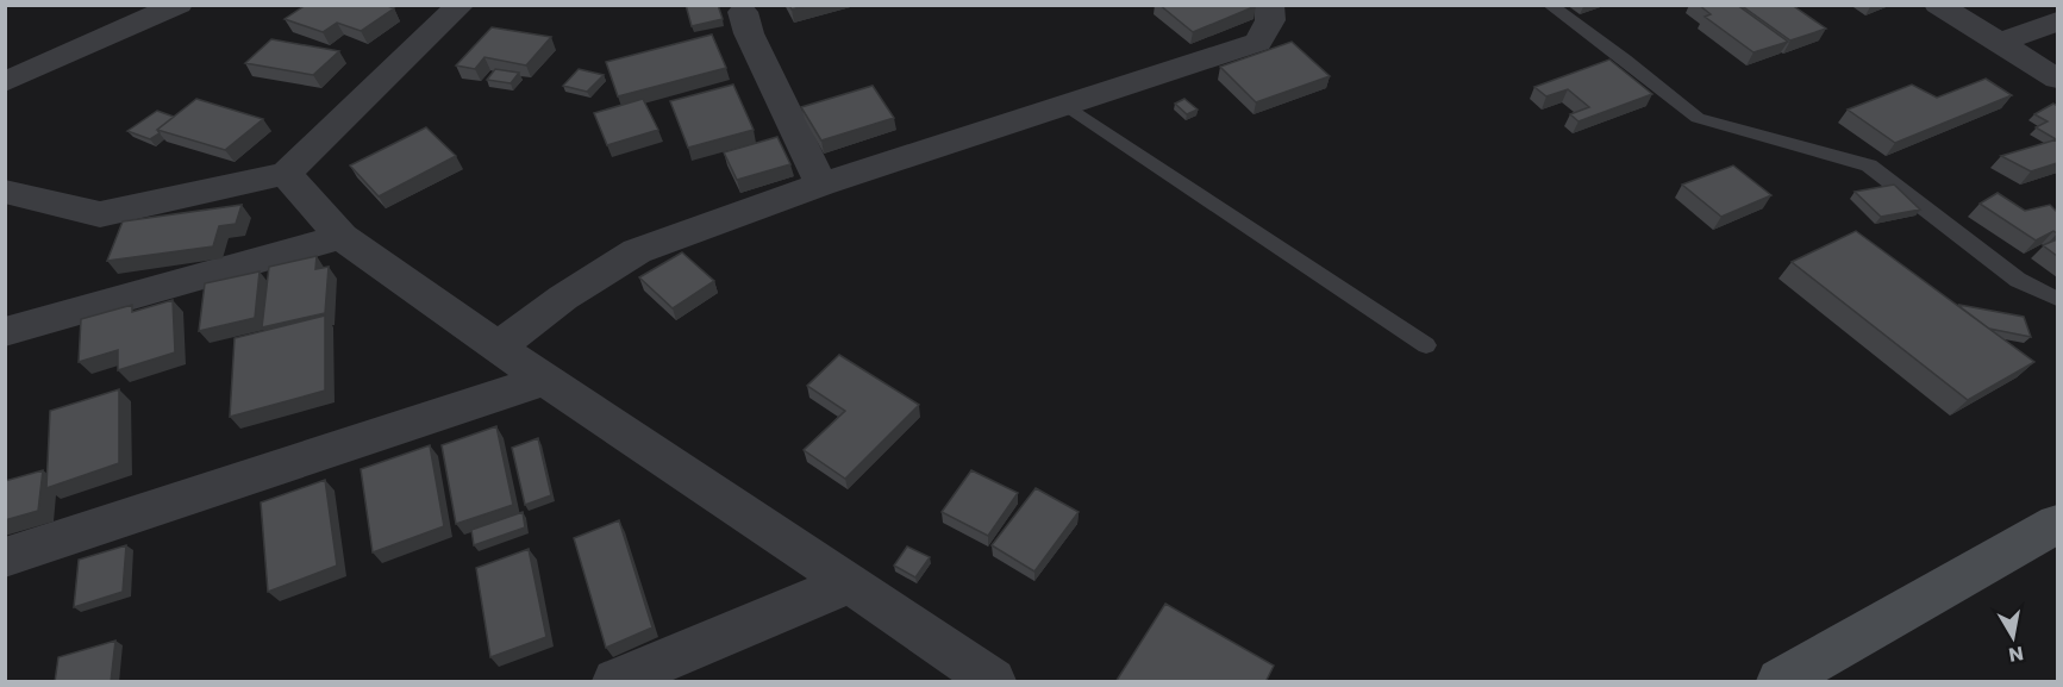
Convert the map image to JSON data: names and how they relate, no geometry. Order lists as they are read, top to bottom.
{
  "north": "bottom"
}
